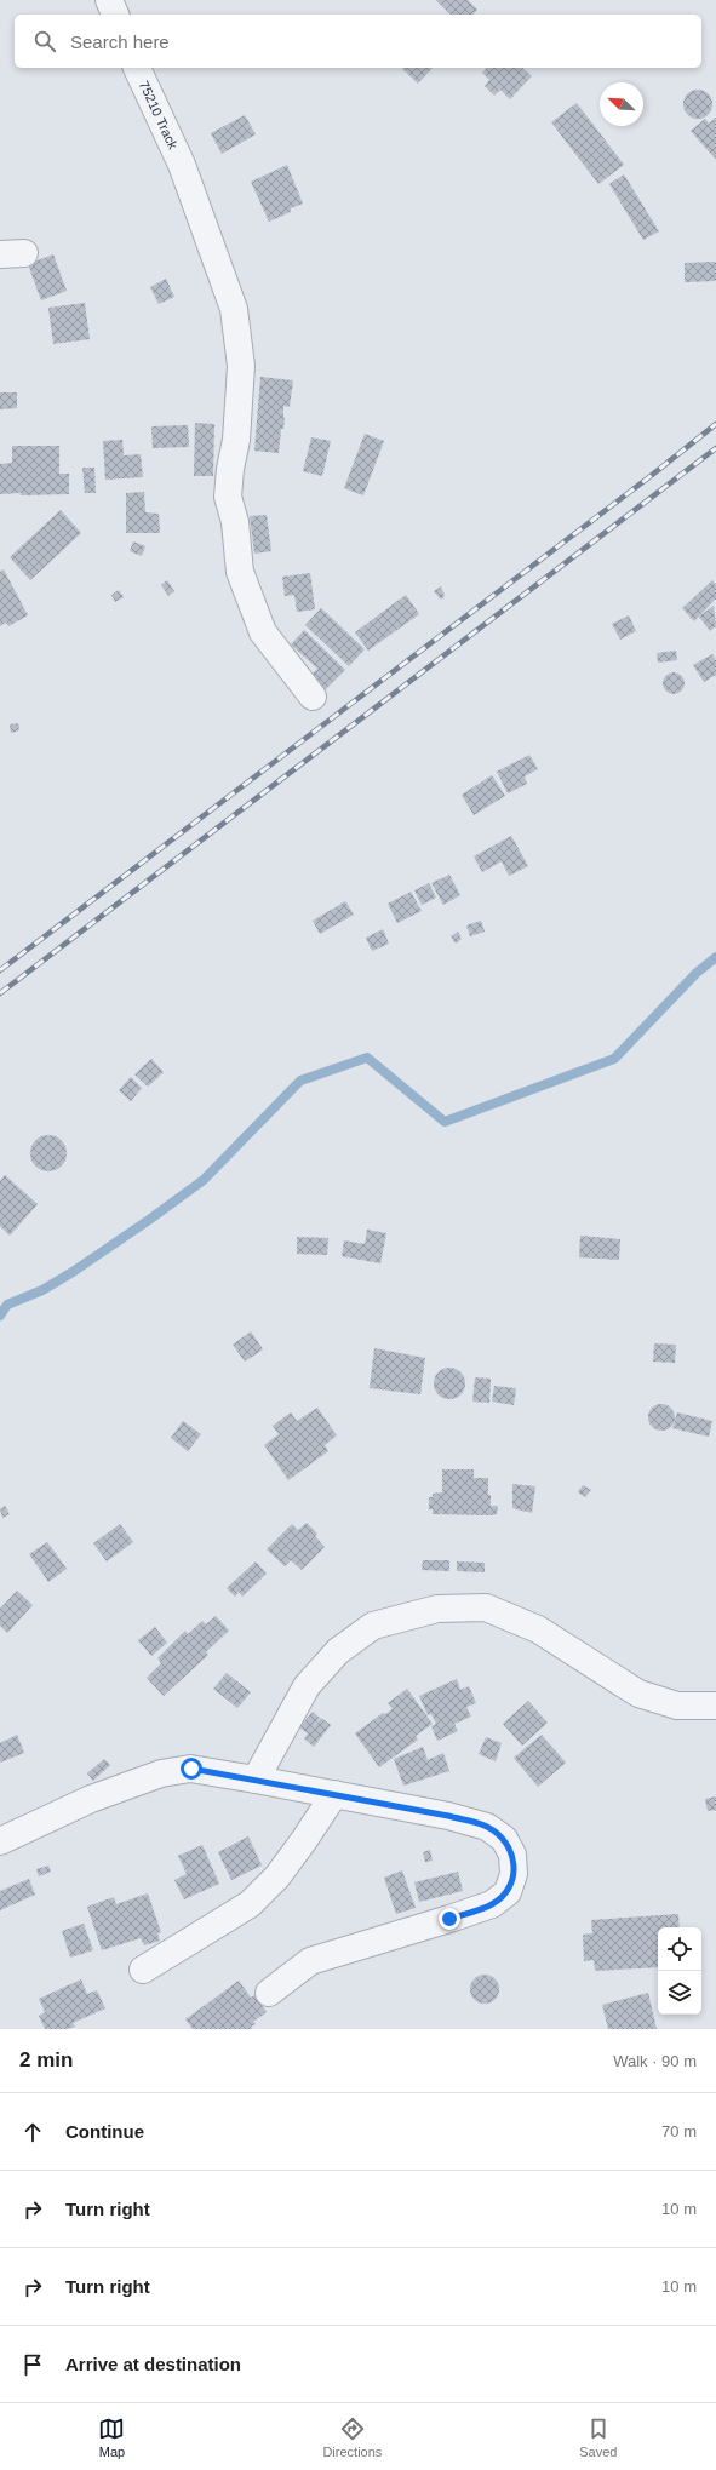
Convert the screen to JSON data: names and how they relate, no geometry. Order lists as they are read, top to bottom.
{
  "streets": {
    "street": ["75210 Track"]
  },
  "north": "top left",
  "page": {
    "search": "Search here",
    "heading": ["2 min", "Walk · 90 m"],
    "list": [
      ["Continue", "70 m"],
      ["Turn right", "10 m"],
      ["Turn right", "10 m"],
      "Arrive at destination"
    ],
    "nav": ["Map", "Directions", "Saved"]
  }
}
